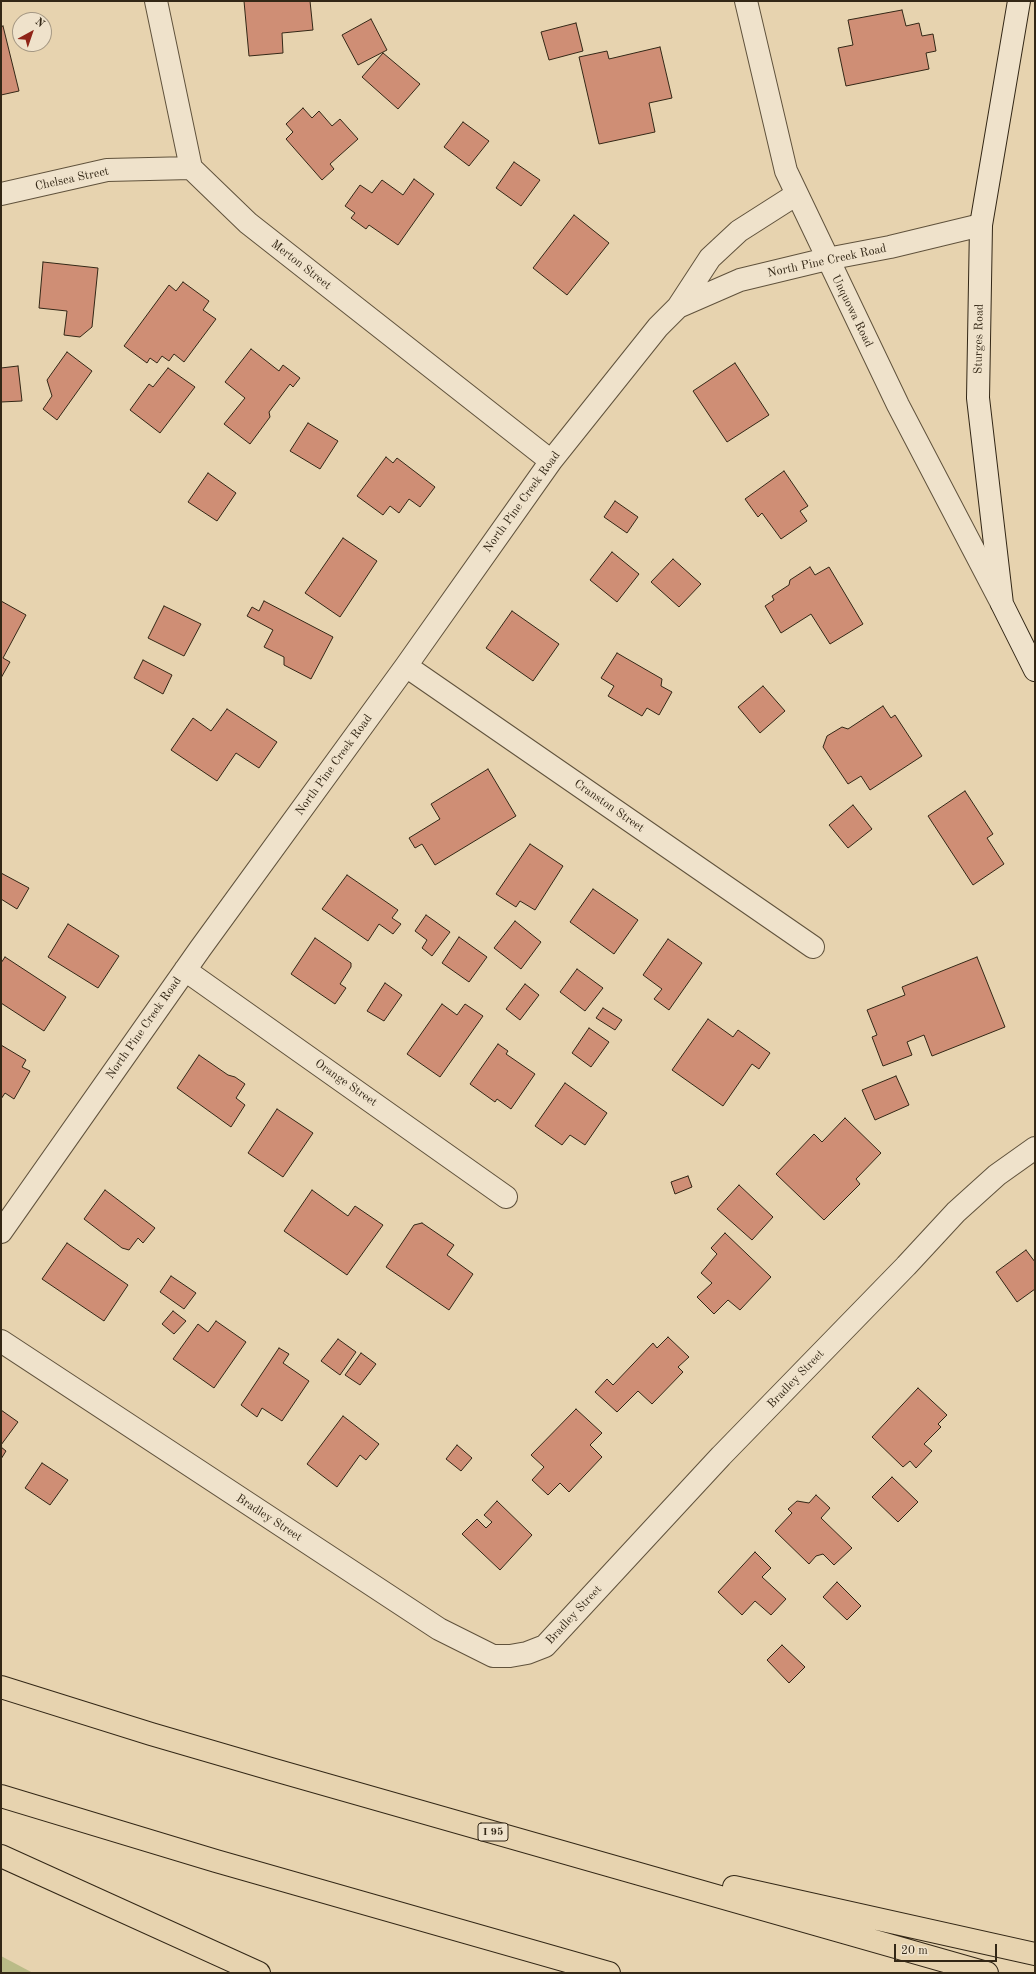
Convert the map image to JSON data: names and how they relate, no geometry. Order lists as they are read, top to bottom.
{
  "streets": {
    "highway": ["I 95"],
    "street": [
      "Chelsea Street",
      "North Pine Creek Road",
      "Merton Street",
      "Unquowa Road",
      "Sturges Road",
      "Cranston Street",
      "Orange Street",
      "Bradley Street"
    ]
  },
  "crossings": [
    ["Chelsea Street", "Merton Street"],
    ["North Pine Creek Road", "Merton Street"],
    ["North Pine Creek Road", "Unquowa Road"],
    ["North Pine Creek Road", "Sturges Road"],
    ["North Pine Creek Road", "Cranston Street"],
    ["North Pine Creek Road", "Orange Street"],
    ["Unquowa Road", "Sturges Road"]
  ],
  "scale_bar": "20 m",
  "north": "top right"
}
